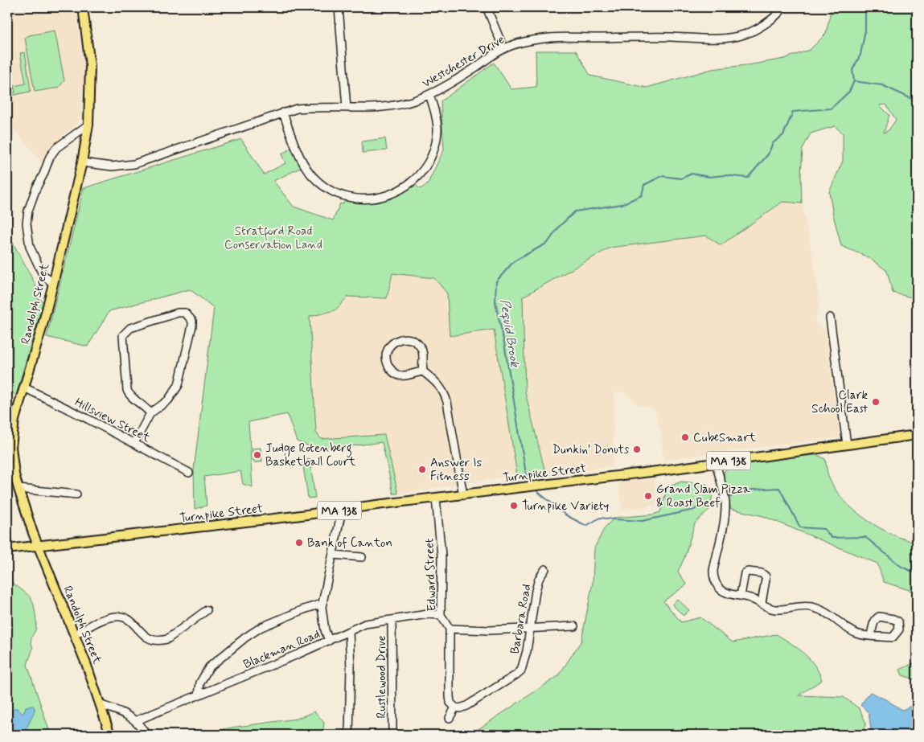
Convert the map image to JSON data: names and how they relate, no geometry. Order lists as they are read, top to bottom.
{
  "streets": {
    "main road": ["Randolph Street", "MA 138", "Turnpike Street"],
    "street": [
      "Westchester Drive",
      "Hillsview Street",
      "Edward Street",
      "Barbara Road",
      "Blackman Road",
      "Rustlewood Drive"
    ]
  },
  "crossings": [
    ["Westchester Drive", "Randolph Street"],
    ["Randolph Street", "Hillsview Street"],
    ["Randolph Street", "Turnpike Street"],
    ["Turnpike Street", "Edward Street"],
    ["Edward Street", "Blackman Road"],
    ["Blackman Road", "Rustlewood Drive"]
  ],
  "water": ["Pequid Brook"],
  "parks": ["Stratford Road Conservation Land"],
  "places": [
    "Clark School East",
    "CubeSmart",
    "Dunkin' Donuts",
    "Judge Rotenberg Basketball Court",
    "Answer Is Fitness",
    "Grand Slam Pizza & Roast Beef",
    "Turnpike Variety",
    "Bank of Canton"
  ]
}
